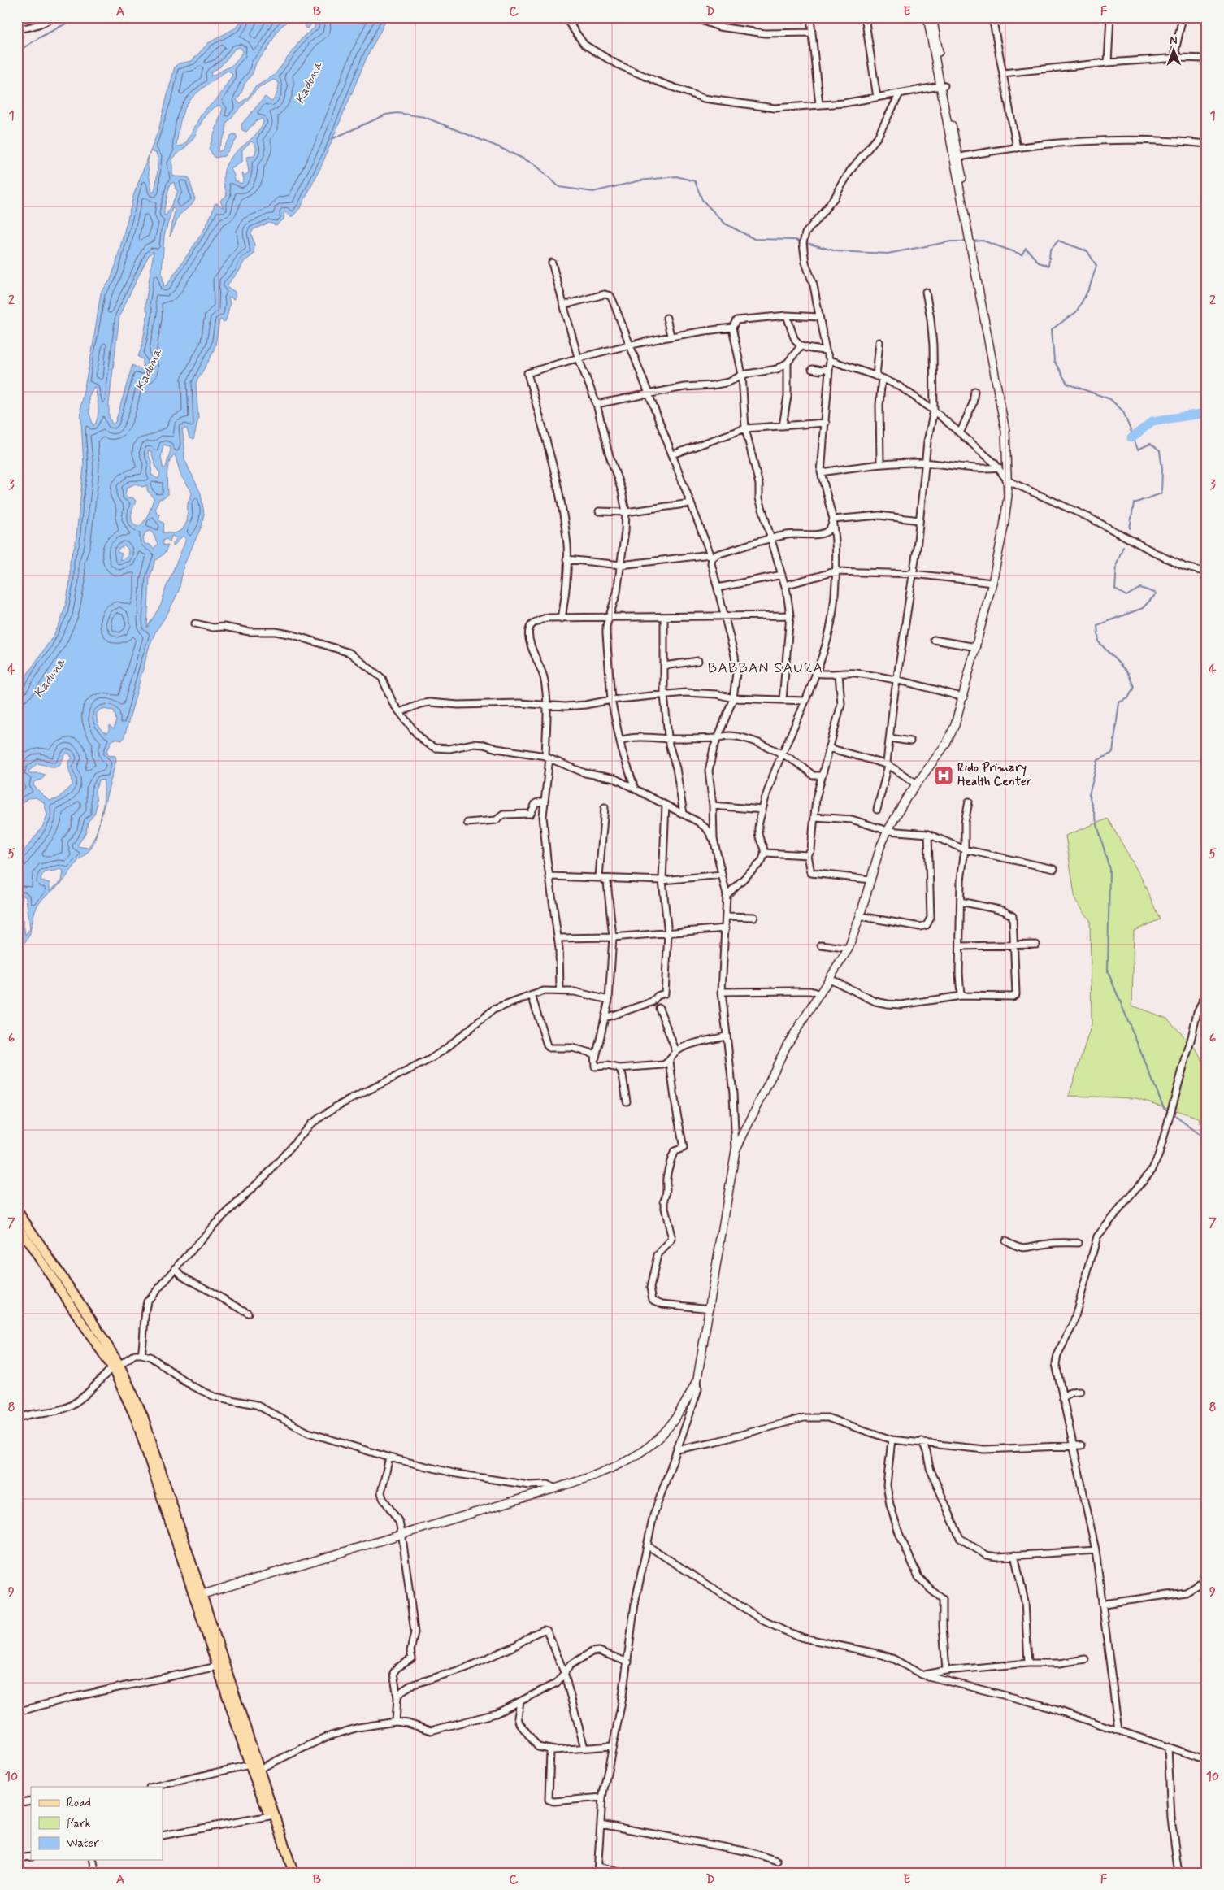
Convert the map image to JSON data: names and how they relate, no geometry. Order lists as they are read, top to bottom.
{
  "districts": ["BABBAN SAURA"],
  "water": ["Kaduna"],
  "places": {
    "hospital": ["Rido Primary Health Center"]
  },
  "legend": ["Road", "Park", "Water"],
  "north": "top",
  "grid": {
    "columns": [
      "A",
      "B",
      "C",
      "D",
      "E",
      "F"
    ],
    "rows": [
      "1",
      "2",
      "3",
      "4",
      "5",
      "6",
      "7",
      "8",
      "9",
      "10"
    ]
  }
}
